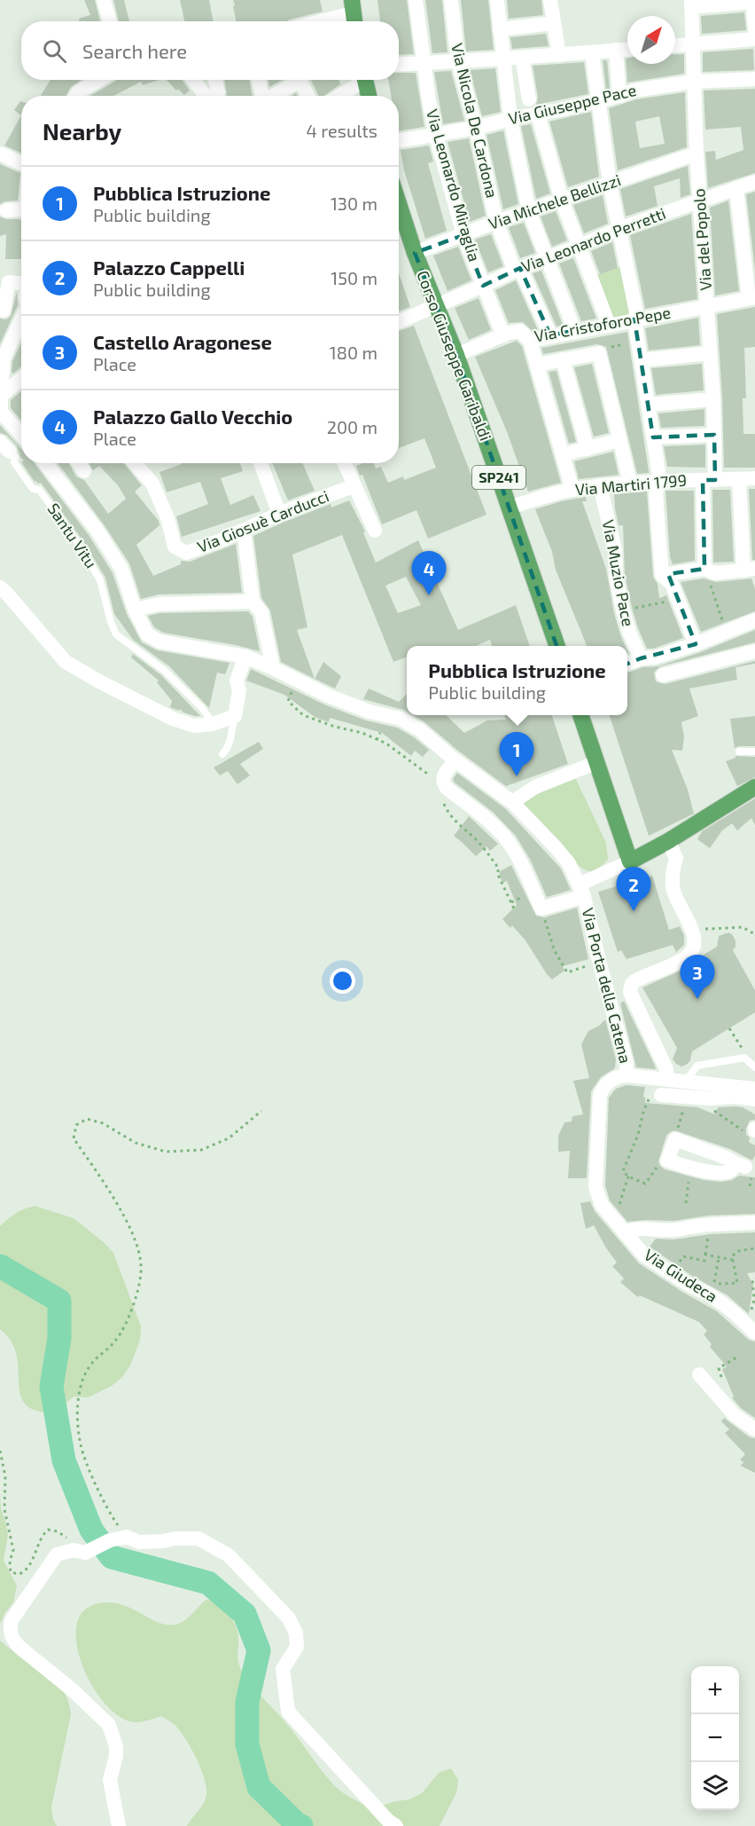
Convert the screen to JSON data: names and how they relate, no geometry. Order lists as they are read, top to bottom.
{
  "streets": {
    "main road": ["Corso Giuseppe Garibaldi", "SP241"],
    "street": [
      "Via Giuseppe Pace",
      "Via Nicola De Cardona",
      "Via Leonardo Miraglia",
      "Via Michele Bellizzi",
      "Via del Popolo",
      "Via Leonardo Perretti",
      "Via Cristoforo Pepe",
      "Via Martiri 1799",
      "Via Giosuè Carducci",
      "Via Muzio Pace",
      "Via Porta della Catena",
      "Via Giudeca"
    ],
    "lane": ["Santu Vitu"]
  },
  "crossings": [
    ["Via Giuseppe Pace", "Via Nicola De Cardona"],
    ["Via Giuseppe Pace", "Via Leonardo Miraglia"],
    ["Via Giuseppe Pace", "Via del Popolo"],
    ["Via Nicola De Cardona", "Via Michele Bellizzi"],
    ["Via Nicola De Cardona", "Via Leonardo Perretti"],
    ["Via Nicola De Cardona", "Via Cristoforo Pepe"],
    ["Via Leonardo Miraglia", "Via Michele Bellizzi"],
    ["Via Leonardo Miraglia", "Via Leonardo Perretti"],
    ["Via Leonardo Miraglia", "Via Cristoforo Pepe"],
    ["Via Michele Bellizzi", "Via del Popolo"],
    ["Via Michele Bellizzi", "Corso Giuseppe Garibaldi"],
    ["Via del Popolo", "Via Leonardo Perretti"],
    ["Via del Popolo", "Via Cristoforo Pepe"],
    ["Via del Popolo", "Via Martiri 1799"],
    ["Via Leonardo Perretti", "Corso Giuseppe Garibaldi"],
    ["Via Cristoforo Pepe", "Corso Giuseppe Garibaldi"],
    ["Corso Giuseppe Garibaldi", "Via Martiri 1799"],
    ["Via Martiri 1799", "Via Muzio Pace"],
    ["Via Porta della Catena", "Via Giudeca"]
  ],
  "north": "top right",
  "page": {
    "search": "Search here",
    "heading": ["Nearby", "4 results"],
    "list": [
      {
        "mark": "1",
        "name": "Pubblica Istruzione",
        "note": "Public building",
        "value": "130 m"
      },
      {
        "mark": "2",
        "name": "Palazzo Cappelli",
        "note": "Public building",
        "value": "150 m"
      },
      {
        "mark": "3",
        "name": "Castello Aragonese",
        "note": "Place",
        "value": "180 m"
      },
      {
        "mark": "4",
        "name": "Palazzo Gallo Vecchio",
        "note": "Place",
        "value": "200 m"
      }
    ],
    "pins": [
      "4",
      "1",
      "2",
      "3"
    ],
    "popup": ["Pubblica Istruzione", "Public building"],
    "map_buttons": ["+", "−"]
  }
}
